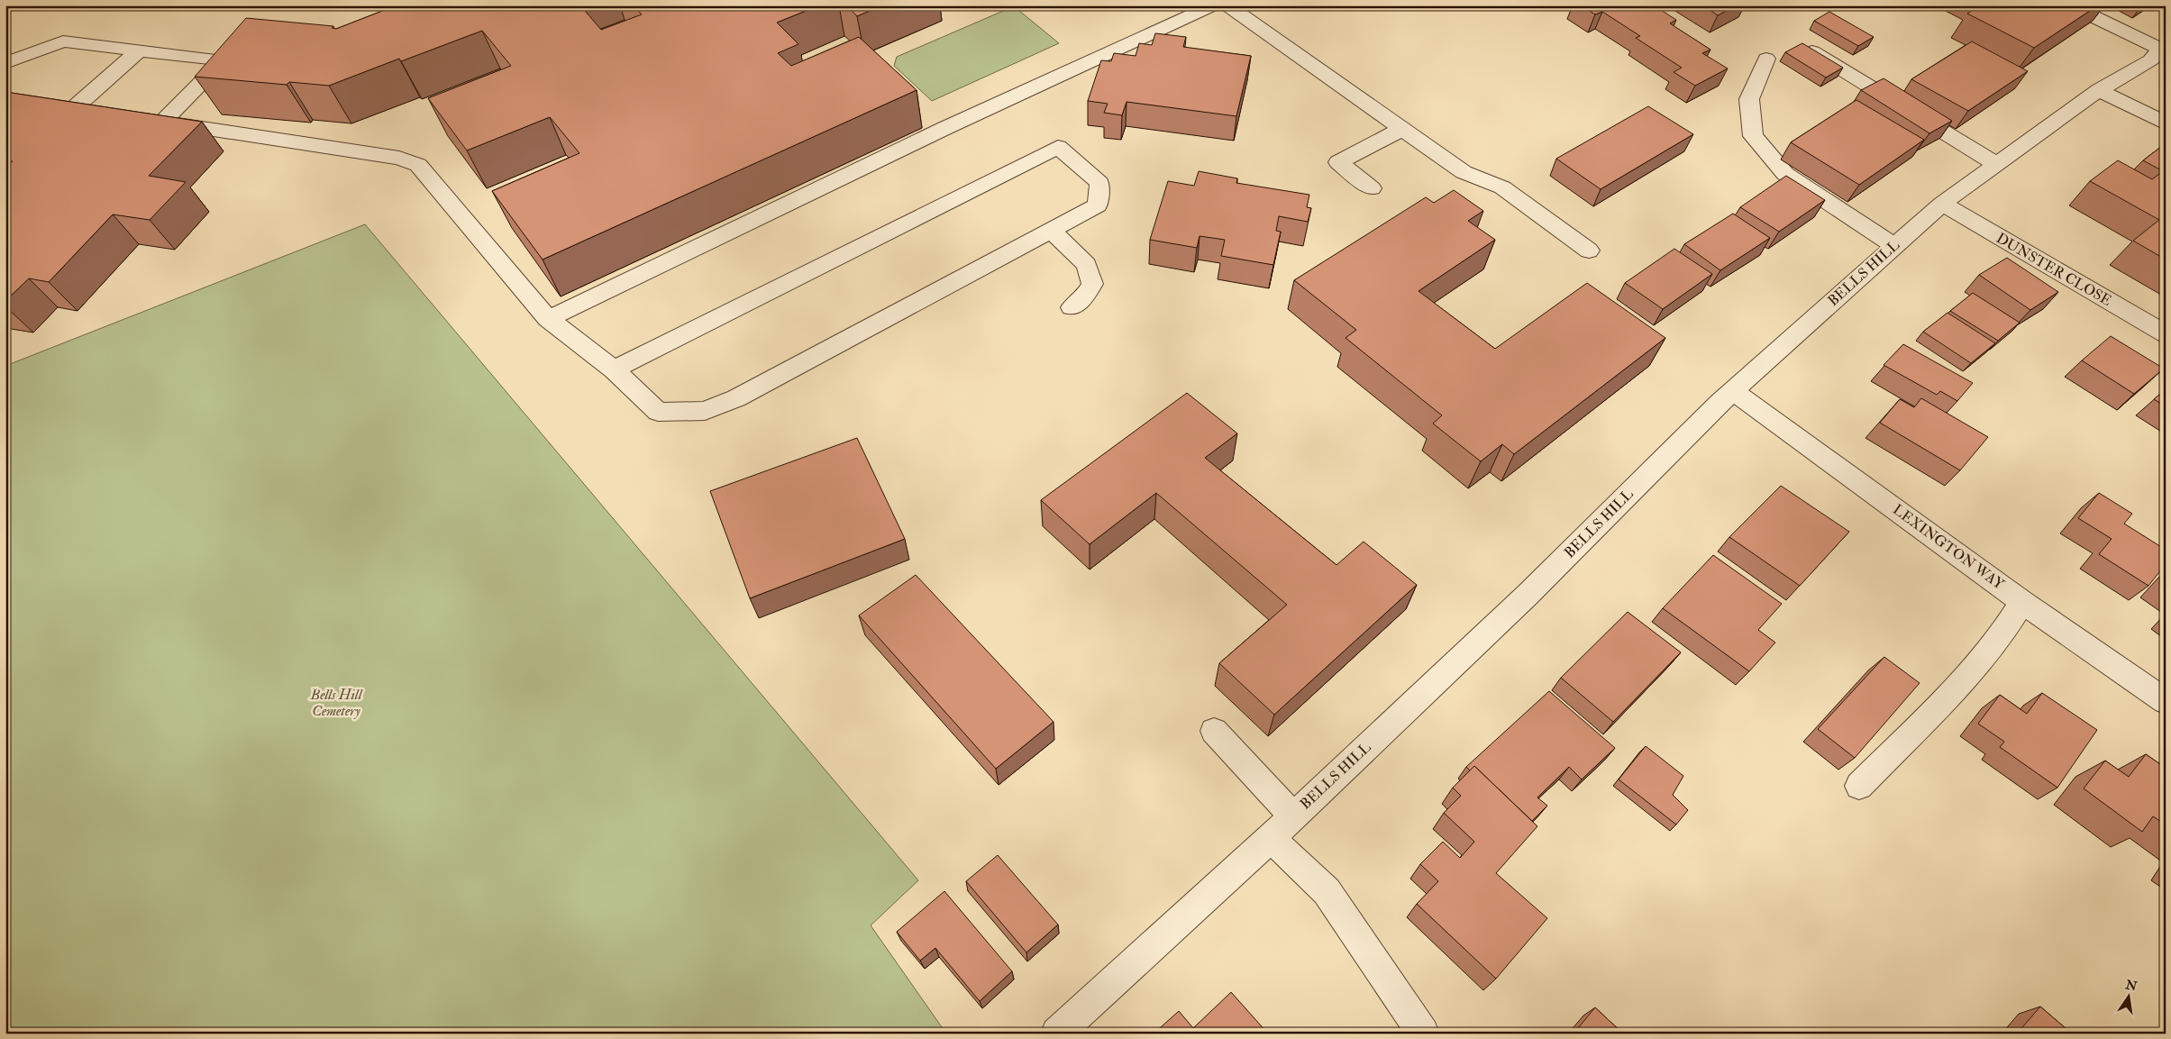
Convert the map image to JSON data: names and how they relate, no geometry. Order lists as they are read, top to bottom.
{
  "streets": {
    "street": ["DUNSTER CLOSE", "BELLS HILL", "LEXINGTON WAY"]
  },
  "crossings": [
    ["DUNSTER CLOSE", "BELLS HILL"],
    ["BELLS HILL", "LEXINGTON WAY"]
  ],
  "parks": ["Bells Hill Cemetery"],
  "north": "top"
}
